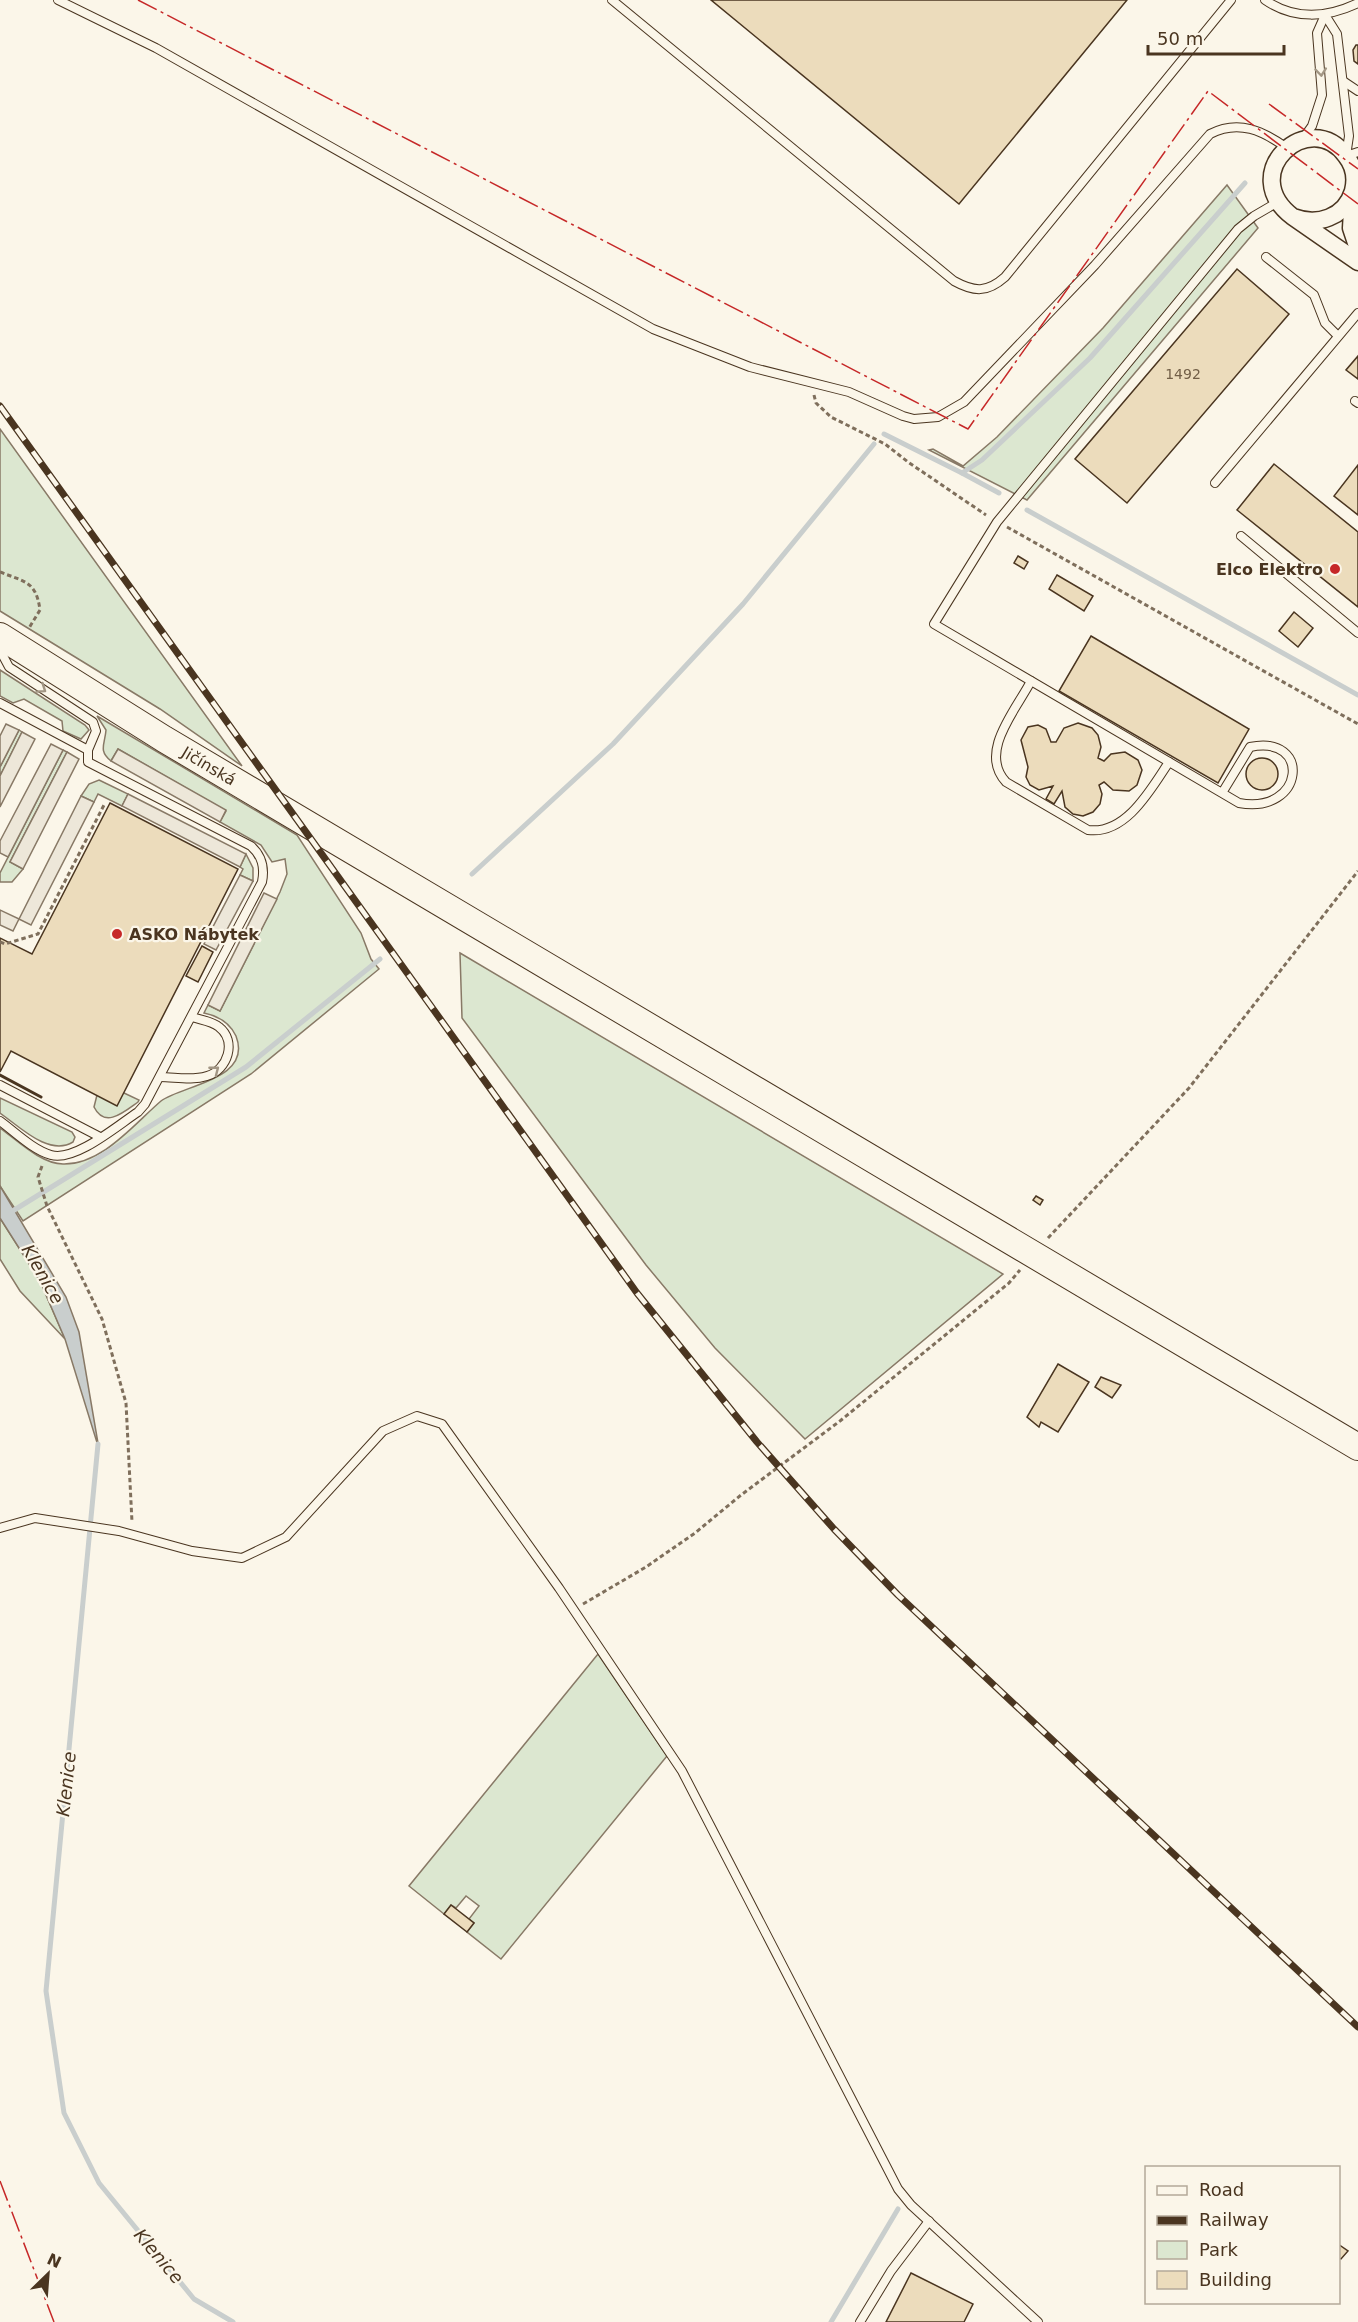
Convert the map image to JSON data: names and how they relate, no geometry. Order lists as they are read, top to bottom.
{
  "streets": {
    "main road": ["Jičínská"]
  },
  "water": ["Klenice"],
  "places": ["Elco Elektro", "ASKO Nábytek"],
  "house_numbers": ["1492"],
  "legend": [
    "Road",
    "Railway",
    "Park",
    "Building"
  ],
  "scale_bar": "50 m",
  "north": "top right"
}
